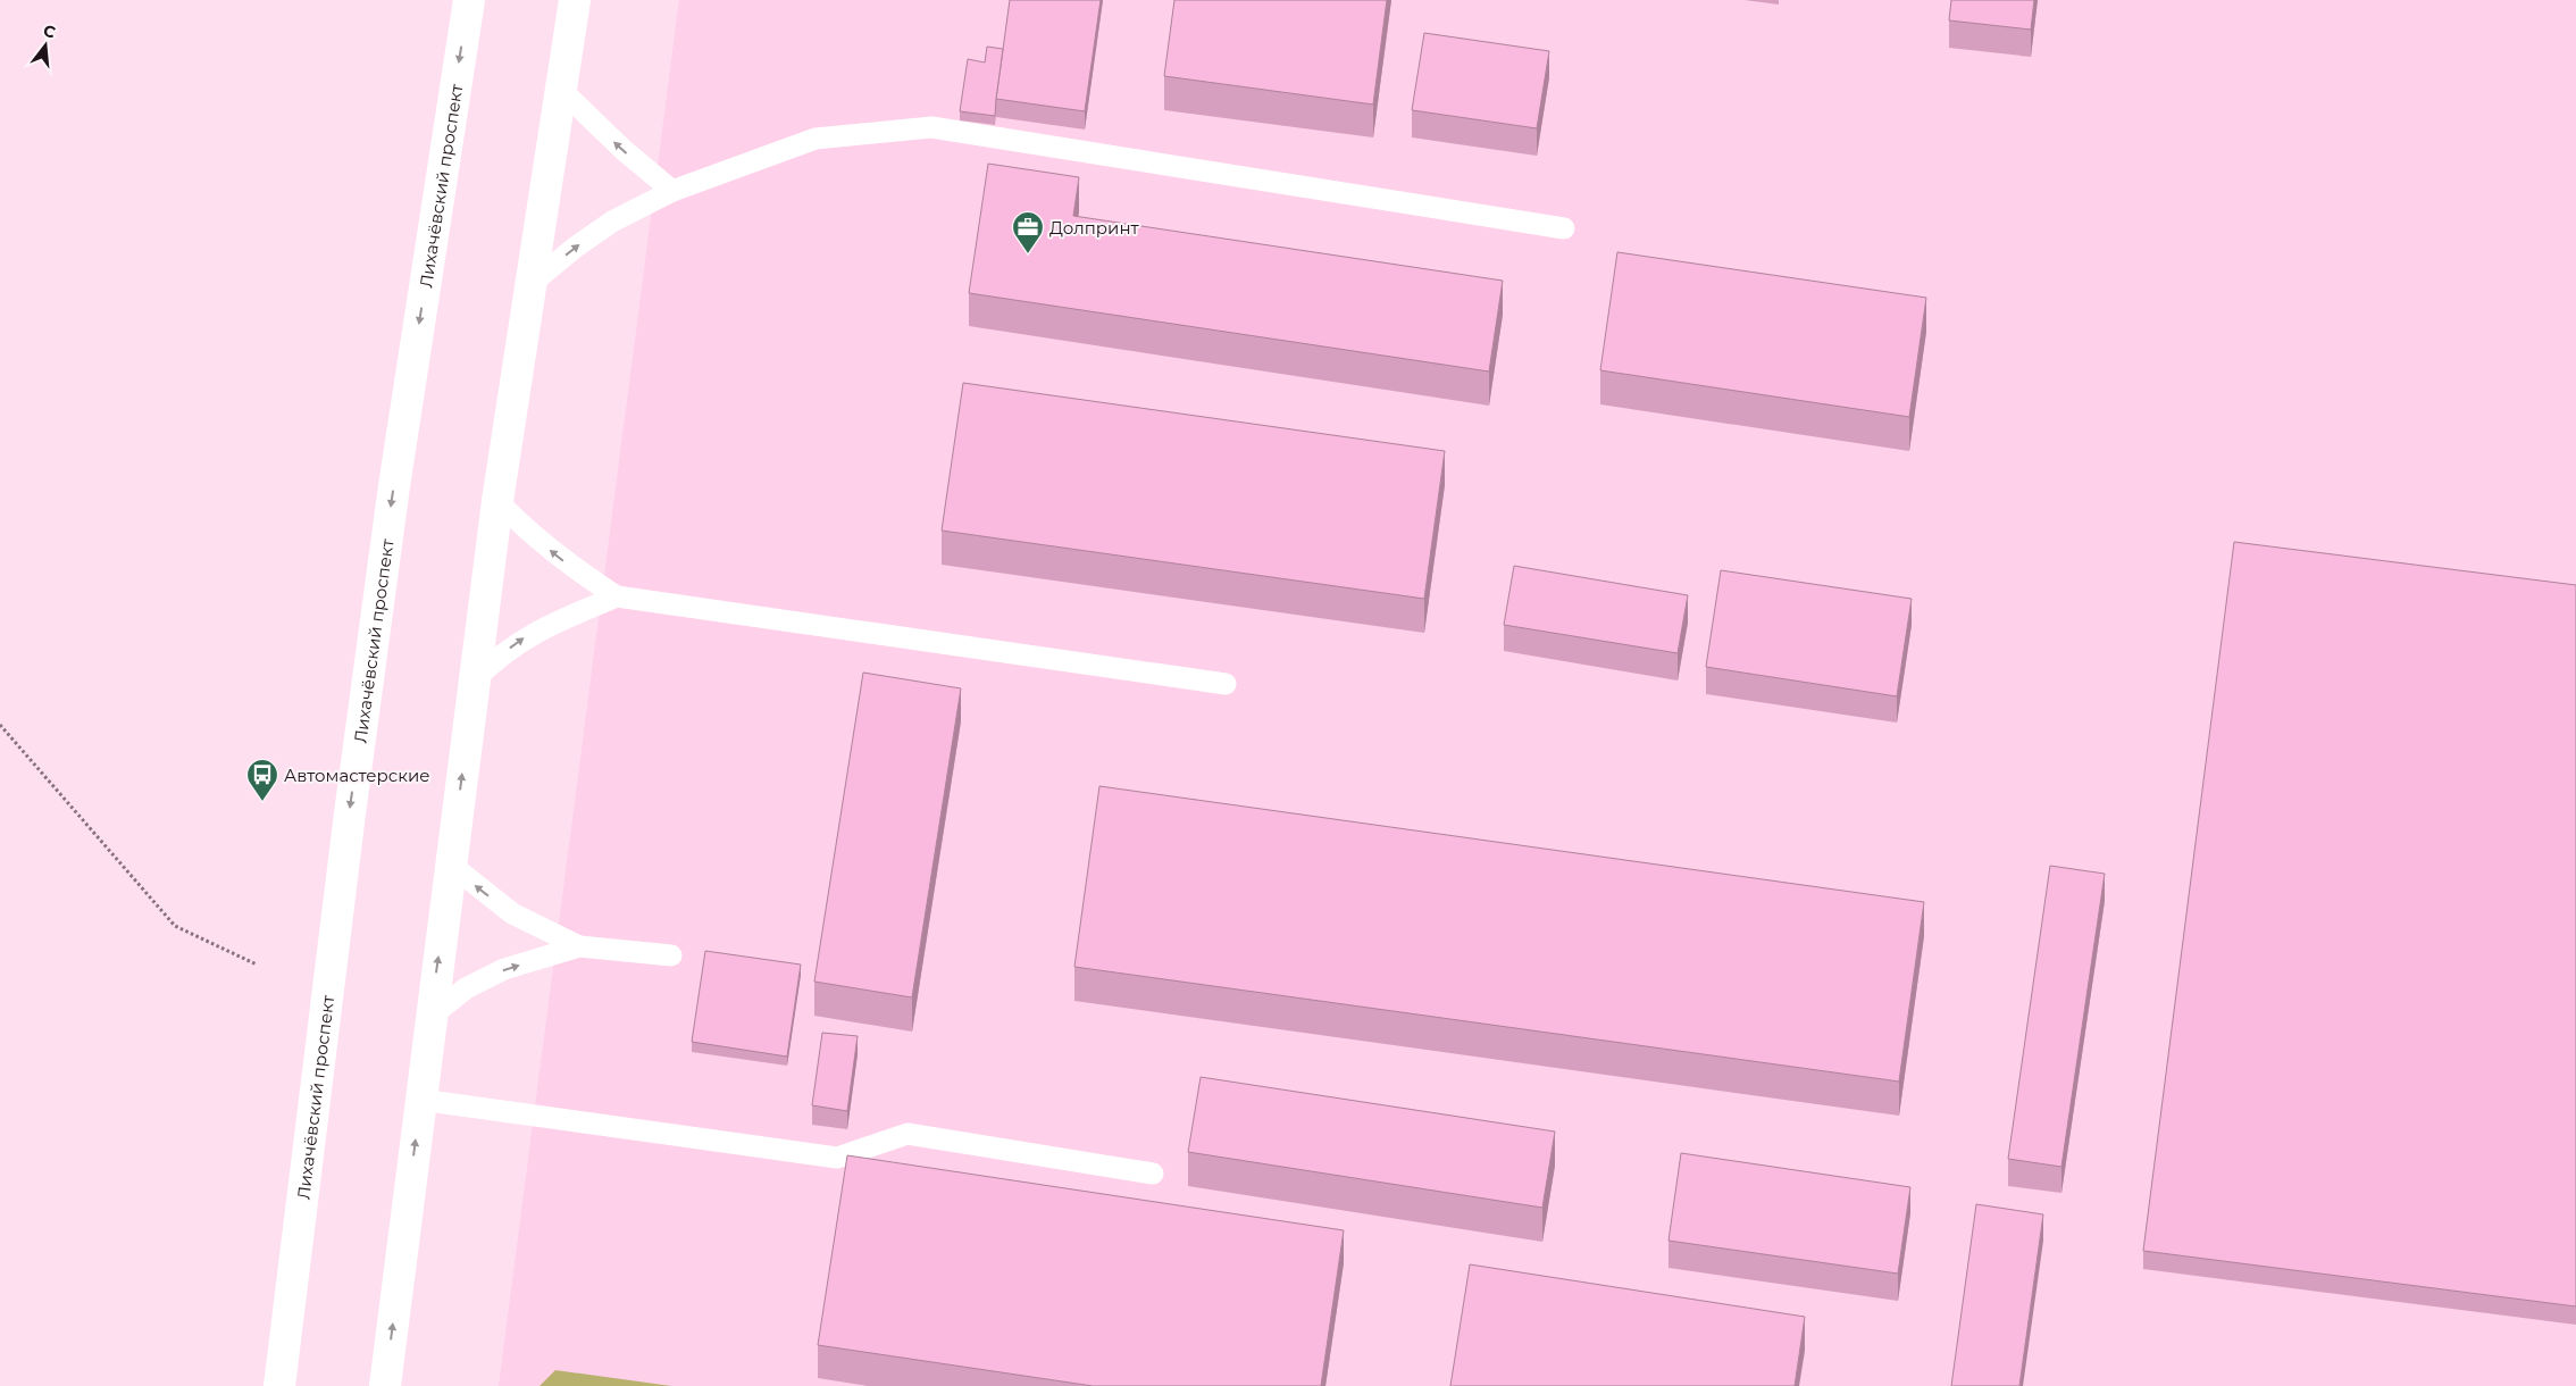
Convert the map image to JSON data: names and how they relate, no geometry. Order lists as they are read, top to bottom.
{
  "streets": {
    "main road": ["Лихачёвский проспект"]
  },
  "places": {
    "office": ["Долпринт"],
    "bus stop": ["Автомастерские"]
  },
  "north": "top"
}
